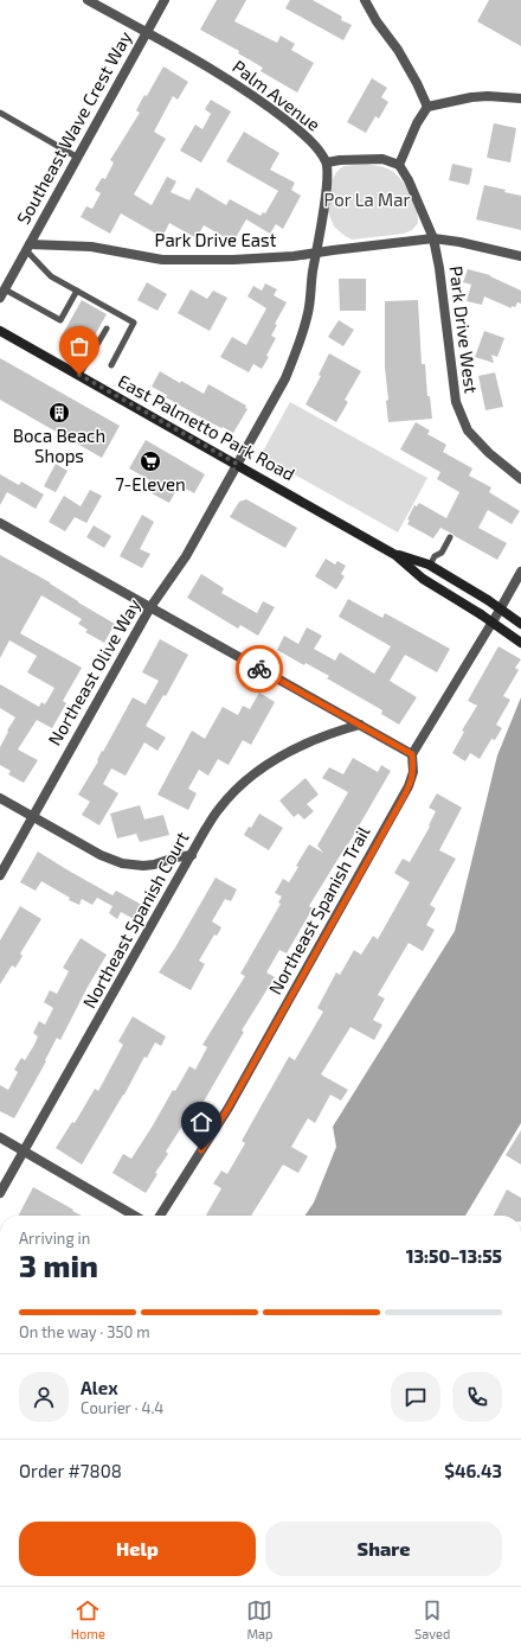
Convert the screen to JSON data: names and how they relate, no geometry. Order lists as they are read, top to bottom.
{
  "streets": {
    "main road": ["East Palmetto Park Road"],
    "street": [
      "Palm Avenue",
      "Southeast Wave Crest Way",
      "Park Drive East",
      "Park Drive West",
      "Northeast Olive Way",
      "Northeast Spanish Trail",
      "Northeast Spanish Court"
    ]
  },
  "crossings": [
    ["Palm Avenue", "Southeast Wave Crest Way"],
    ["Southeast Wave Crest Way", "Park Drive East"],
    ["Park Drive East", "Northeast Olive Way"],
    ["East Palmetto Park Road", "Northeast Olive Way"]
  ],
  "parks": ["Por La Mar"],
  "places": {
    "building": ["Boca Beach Shops"],
    "supermarket": ["7-Eleven"]
  },
  "page": {
    "heading": ["3 min", "Arriving in", "13:50–13:55"],
    "panel": [
      "Alex",
      "Courier · 4.4",
      "Order #7808",
      "$46.43"
    ],
    "bar": "On the way · 350 m",
    "buttons": ["Help", "Share"],
    "tabs": ["Home", "Map", "Saved"]
  }
}
